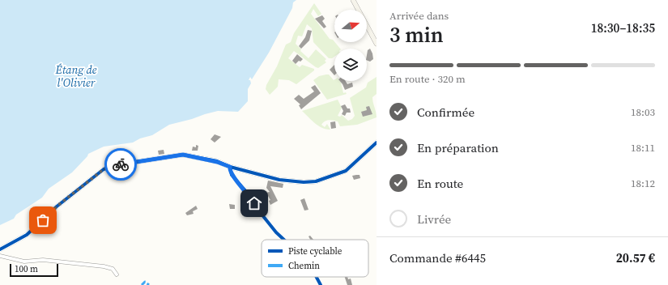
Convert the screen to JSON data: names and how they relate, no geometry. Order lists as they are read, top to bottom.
{
  "water": ["Étang de l'Olivier"],
  "legend": ["Piste cyclable", "Chemin"],
  "scale_bar": "100 m",
  "north": "right",
  "page": {
    "heading": ["3 min", "Arrivée dans", "18:30–18:35"],
    "panel": ["Commande #6445", "20.57 €"],
    "bar": "En route · 320 m",
    "list": [
      ["Confirmée", "18:03"],
      ["En préparation", "18:11"],
      ["En route", "18:12"],
      "Livrée"
    ],
    "scale": "100 m"
  }
}
